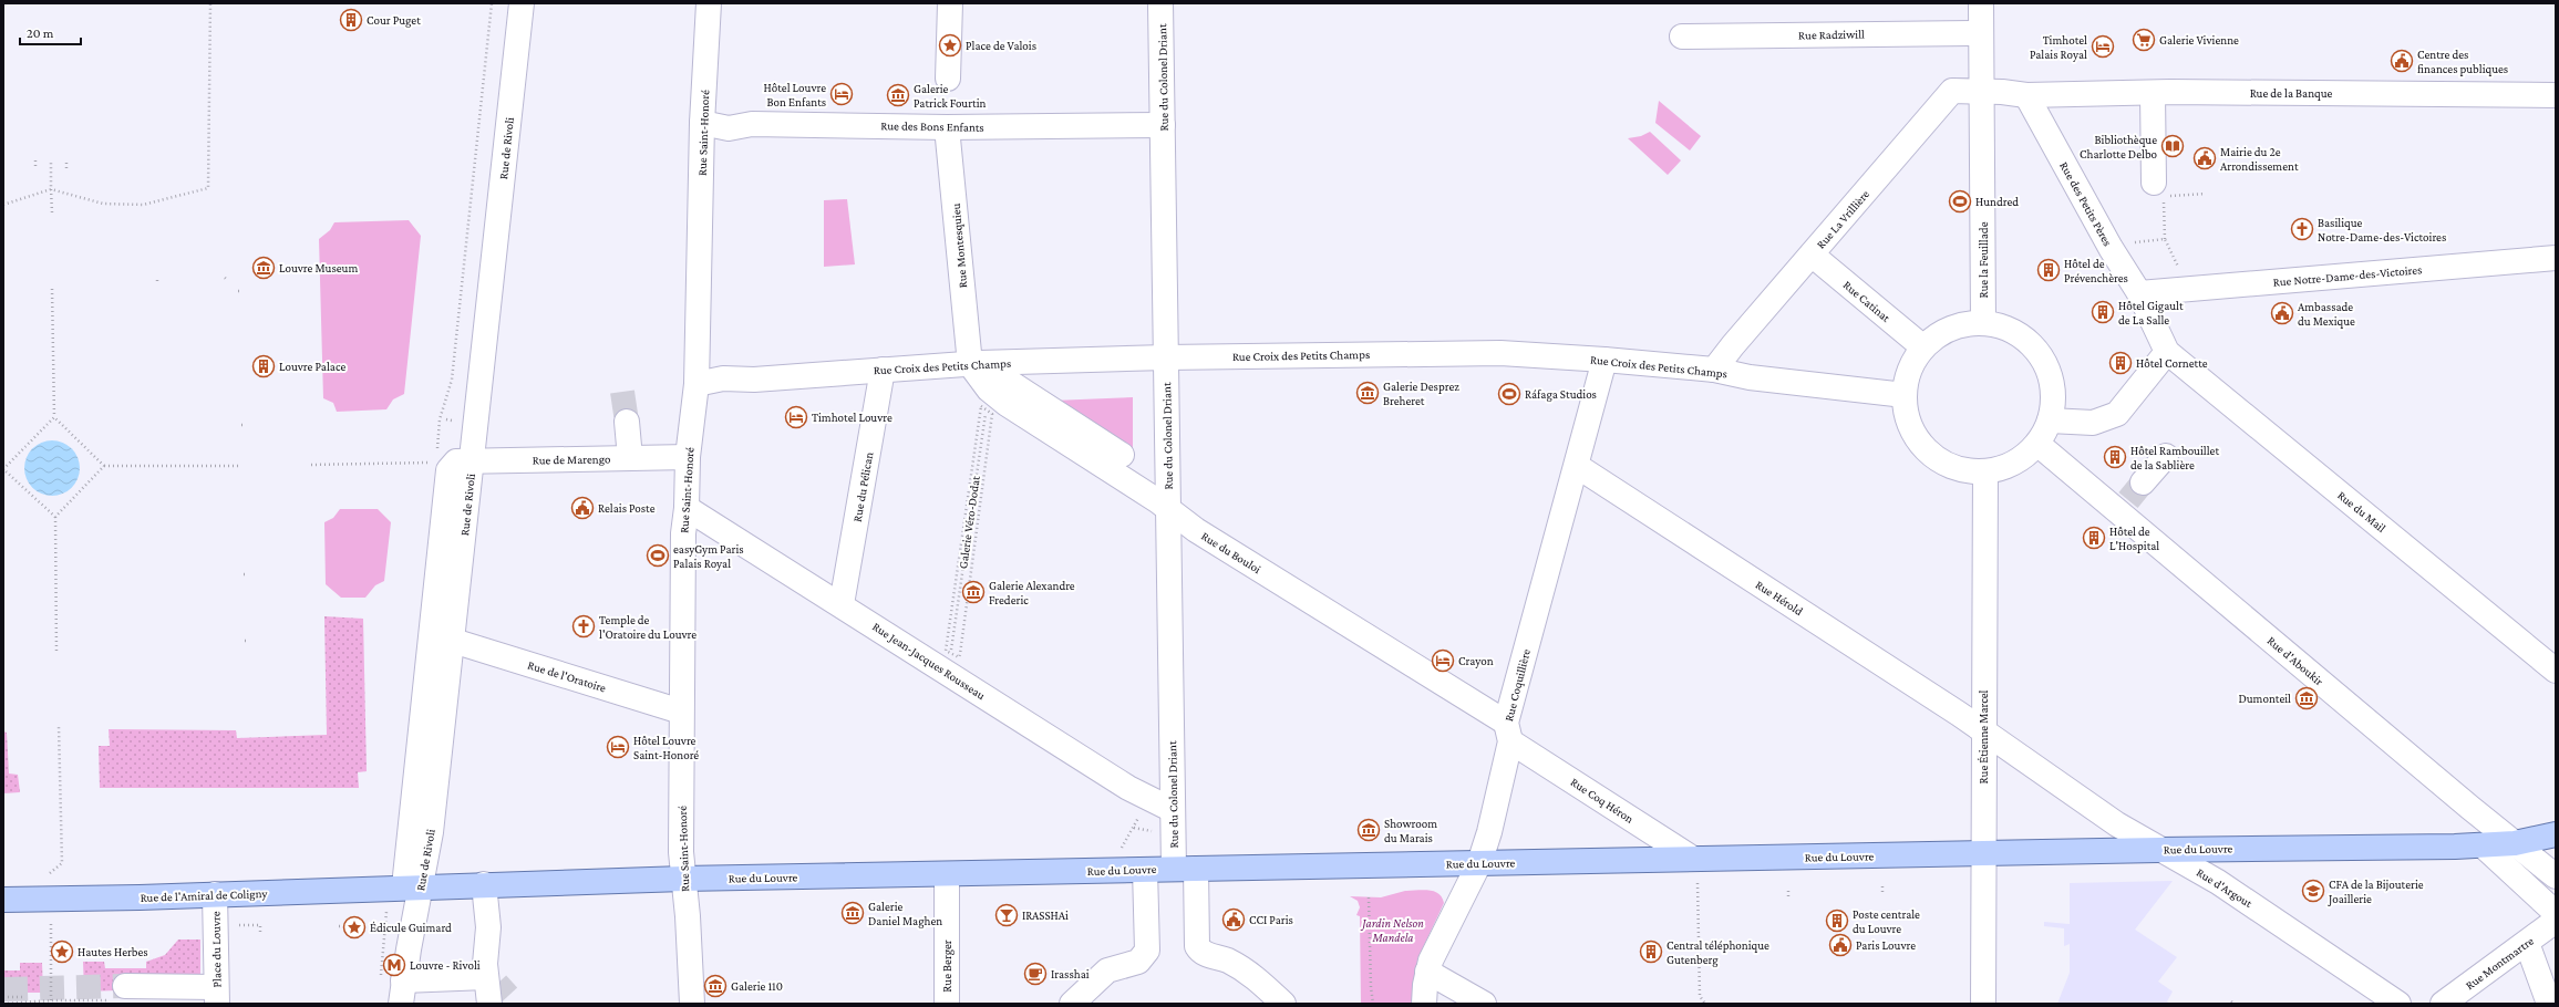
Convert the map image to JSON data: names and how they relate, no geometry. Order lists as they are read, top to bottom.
{
  "streets": {
    "main road": ["Rue du Louvre", "Rue de l'Amiral de Coligny"],
    "street": [
      "Rue Radziwill",
      "Rue du Colonel Driant",
      "Rue de la Banque",
      "Rue des Bons Enfants",
      "Rue Saint-Honoré",
      "Rue de Rivoli",
      "Rue des Petits Pères",
      "Rue La Vrillière",
      "Rue Montesquieu",
      "Rue la Feuillade",
      "Rue Notre-Dame-des-Victoires",
      "Rue Catinat",
      "Rue Croix des Petits Champs",
      "Rue de Marengo",
      "Rue du Pélican",
      "Rue du Mail",
      "Rue du Bouloi",
      "Rue Hérold",
      "Rue Jean-Jacques Rousseau",
      "Rue d'Aboukir",
      "Rue de l'Oratoire",
      "Rue Coquillière",
      "Rue Étienne Marcel",
      "Rue Coq Héron",
      "Rue d'Argout",
      "Place du Louvre",
      "Rue Montmartre",
      "Rue Berger"
    ],
    "path": ["Galerie Véro-Dodat"]
  },
  "crossings": [
    ["Rue Radziwill", "Rue la Feuillade"],
    ["Rue du Colonel Driant", "Rue des Bons Enfants"],
    ["Rue du Colonel Driant", "Rue Croix des Petits Champs"],
    ["Rue du Colonel Driant", "Rue du Bouloi"],
    ["Rue du Colonel Driant", "Rue Jean-Jacques Rousseau"],
    ["Rue du Colonel Driant", "Rue du Louvre"],
    ["Rue de la Banque", "Rue des Petits Pères"],
    ["Rue des Bons Enfants", "Rue Saint-Honoré"],
    ["Rue des Bons Enfants", "Rue Montesquieu"],
    ["Rue Saint-Honoré", "Rue Croix des Petits Champs"],
    ["Rue Saint-Honoré", "Rue de Marengo"],
    ["Rue Saint-Honoré", "Rue Jean-Jacques Rousseau"],
    ["Rue Saint-Honoré", "Rue de l'Oratoire"],
    ["Rue Saint-Honoré", "Rue du Louvre"],
    ["Rue de Rivoli", "Rue de Marengo"],
    ["Rue de Rivoli", "Rue de l'Oratoire"],
    ["Rue de Rivoli", "Rue du Louvre"],
    ["Rue de Rivoli", "Rue de l'Amiral de Coligny"],
    ["Rue des Petits Pères", "Rue Notre-Dame-des-Victoires"],
    ["Rue des Petits Pères", "Rue du Mail"],
    ["Rue La Vrillière", "Rue la Feuillade"],
    ["Rue La Vrillière", "Rue Catinat"],
    ["Rue La Vrillière", "Rue Croix des Petits Champs"],
    ["Rue Montesquieu", "Rue Croix des Petits Champs"],
    ["Rue Montesquieu", "Rue du Bouloi"],
    ["Rue la Feuillade", "Rue Catinat"],
    ["Rue la Feuillade", "Rue Croix des Petits Champs"],
    ["Rue la Feuillade", "Rue d'Aboukir"],
    ["Rue la Feuillade", "Rue Étienne Marcel"],
    ["Rue Catinat", "Rue Croix des Petits Champs"],
    ["Rue Catinat", "Rue d'Aboukir"],
    ["Rue Catinat", "Rue Étienne Marcel"],
    ["Rue Croix des Petits Champs", "Rue du Pélican"],
    ["Rue Croix des Petits Champs", "Rue du Bouloi"],
    ["Rue Croix des Petits Champs", "Rue d'Aboukir"],
    ["Rue Croix des Petits Champs", "Rue Coquillière"],
    ["Rue Croix des Petits Champs", "Rue Étienne Marcel"],
    ["Rue du Pélican", "Rue Jean-Jacques Rousseau"],
    ["Rue du Bouloi", "Rue Coquillière"],
    ["Rue du Bouloi", "Rue Coq Héron"],
    ["Rue Hérold", "Rue Coquillière"],
    ["Rue Hérold", "Rue Étienne Marcel"],
    ["Rue Hérold", "Rue d'Argout"],
    ["Rue d'Aboukir", "Rue Étienne Marcel"],
    ["Rue d'Aboukir", "Rue du Louvre"],
    ["Rue Coquillière", "Rue Coq Héron"],
    ["Rue Coquillière", "Rue du Louvre"],
    ["Rue Étienne Marcel", "Rue du Louvre"],
    ["Rue Étienne Marcel", "Rue d'Argout"],
    ["Rue Coq Héron", "Rue du Louvre"],
    ["Rue du Louvre", "Rue d'Argout"],
    ["Rue du Louvre", "Rue de l'Amiral de Coligny"],
    ["Rue du Louvre", "Rue Berger"],
    ["Rue de l'Amiral de Coligny", "Place du Louvre"]
  ],
  "parks": ["Jardin Nelson Mandela"],
  "places": {
    "building": [
      "Cour Puget",
      "Hôtel de Prévenchères",
      "Hôtel Gigault de La Salle",
      "Hôtel Cornette",
      "Louvre Palace",
      "Hôtel Rambouillet de la Sablière",
      "Hôtel de L'Hospital",
      "Poste centrale du Louvre",
      "Central téléphonique Gutenberg"
    ],
    "supermarket": ["Galerie Vivienne"],
    "place": ["Place de Valois", "Édicule Guimard", "Hautes Herbes"],
    "hotel": [
      "Timhotel Palais Royal",
      "Hôtel Louvre Bon Enfants",
      "Timhotel Louvre",
      "Crayon",
      "Hôtel Louvre Saint-Honoré"
    ],
    "public building": [
      "Centre des finances publiques",
      "Mairie du 2e Arrondissement",
      "Ambassade du Mexique",
      "Relais Poste",
      "CCI Paris",
      "Paris Louvre"
    ],
    "museum": [
      "Galerie Patrick Fourtin",
      "Louvre Museum",
      "Galerie Desprez Breheret",
      "Galerie Alexandre Frederic",
      "Dumonteil",
      "Showroom du Marais",
      "Galerie Daniel Maghen",
      "Galerie 110"
    ],
    "library": ["Bibliothèque Charlotte Delbo"],
    "sports": ["Hundred", "Ráfaga Studios", "easyGym Paris Palais Royal"],
    "church": ["Basilique Notre-Dame-des-Victoires", "Temple de l'Oratoire du Louvre"],
    "school or university": ["CFA de la Bijouterie Joaillerie"],
    "bar": ["IRASSHAi"],
    "metro station": ["Louvre - Rivoli"],
    "cafe": ["Irasshai"]
  },
  "scale_bar": "20 m"
}
